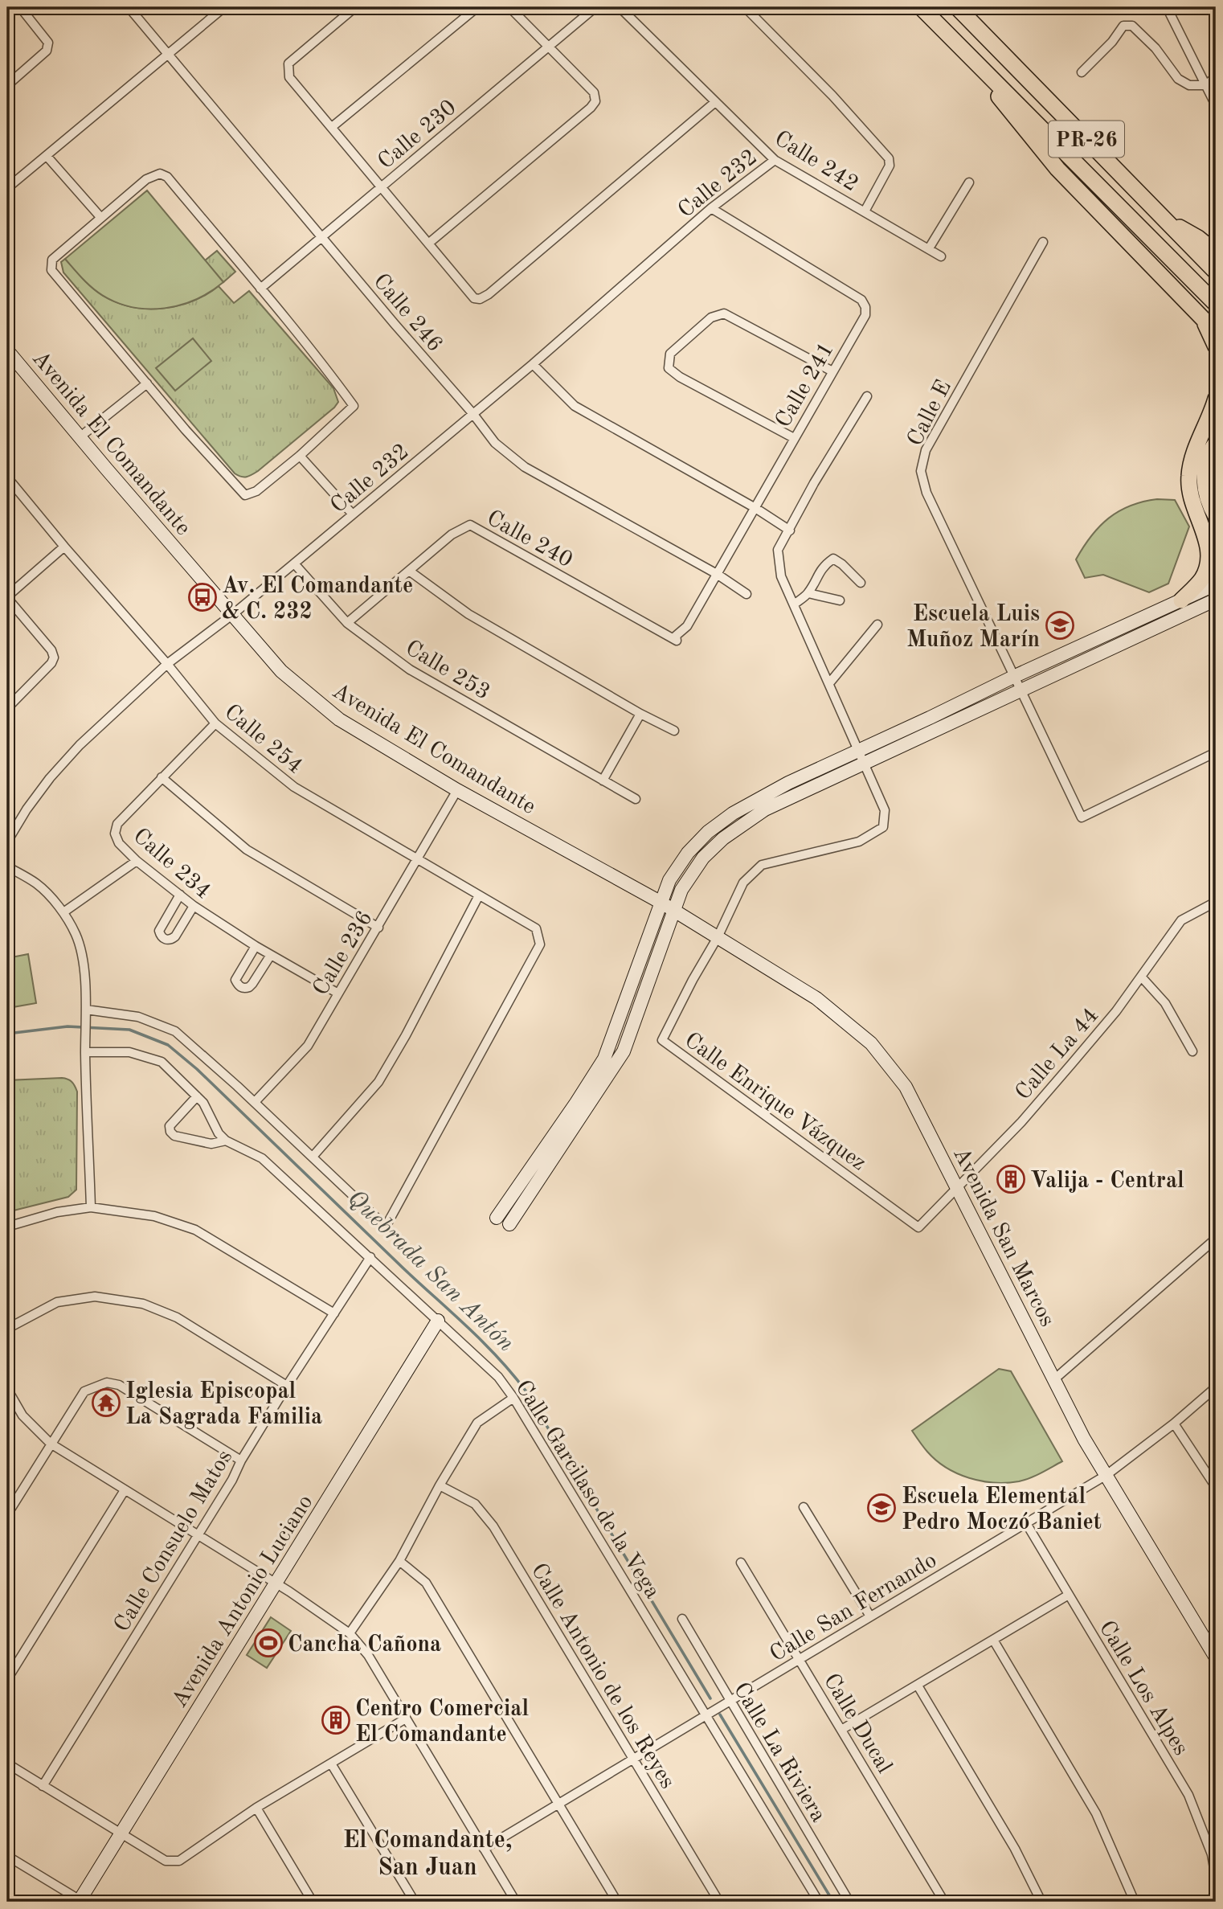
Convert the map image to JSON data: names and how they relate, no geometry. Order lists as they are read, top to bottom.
{
  "streets": {
    "highway": ["PR-26"],
    "street": [
      "Calle 230",
      "Calle 242",
      "Calle 232",
      "Calle 246",
      "Calle 241",
      "Calle E",
      "Avenida El Comandante",
      "Calle 240",
      "Calle 253",
      "Calle 254",
      "Calle 234",
      "Calle 236",
      "Calle La 44",
      "Calle Enrique Vázquez",
      "Avenida San Marcos",
      "Calle Garcilaso de la Vega",
      "Calle Consuelo Matos",
      "Avenida Antonio Luciano",
      "Calle San Fernando",
      "Calle Antonio de los Reyes",
      "Calle Los Alpes",
      "Calle Ducal",
      "Calle La Riviera"
    ]
  },
  "crossings": [
    ["Calle 230", "Calle 246"],
    ["Calle 242", "Calle 232"],
    ["Calle 232", "Calle 246"],
    ["Calle 232", "Calle 241"],
    ["Calle 232", "Avenida El Comandante"],
    ["Calle 232", "Calle 253"],
    ["Calle 232", "Calle 254"],
    ["Calle 246", "Calle 241"],
    ["Calle 241", "Calle 240"],
    ["Avenida El Comandante", "Calle 236"],
    ["Avenida El Comandante", "Avenida San Marcos"],
    ["Calle 240", "Calle 253"],
    ["Calle 254", "Calle 234"],
    ["Calle 254", "Calle 236"],
    ["Calle 234", "Calle 236"],
    ["Calle La 44", "Calle Enrique Vázquez"],
    ["Calle La 44", "Avenida San Marcos"],
    ["Calle Enrique Vázquez", "Avenida San Marcos"],
    ["Avenida San Marcos", "Calle San Fernando"],
    ["Calle Garcilaso de la Vega", "Calle Consuelo Matos"],
    ["Calle Garcilaso de la Vega", "Avenida Antonio Luciano"],
    ["Calle Garcilaso de la Vega", "Calle San Fernando"],
    ["Calle San Fernando", "Calle Antonio de los Reyes"],
    ["Calle San Fernando", "Calle Los Alpes"],
    ["Calle San Fernando", "Calle Ducal"],
    ["Calle San Fernando", "Calle La Riviera"]
  ],
  "districts": ["El Comandante, San Juan"],
  "water": ["Quebrada San Antón"],
  "places": {
    "bus stop": ["Av. El Comandante & C. 232"],
    "school or university": ["Escuela Luis Muñoz Marín", "Escuela Elemental Pedro Moczó Baniet"],
    "building": ["Valija - Central", "Centro Comercial El Comandante"],
    "temple": ["Iglesia Episcopal La Sagrada Familia"],
    "sports": ["Cancha Cañona"]
  }
}
